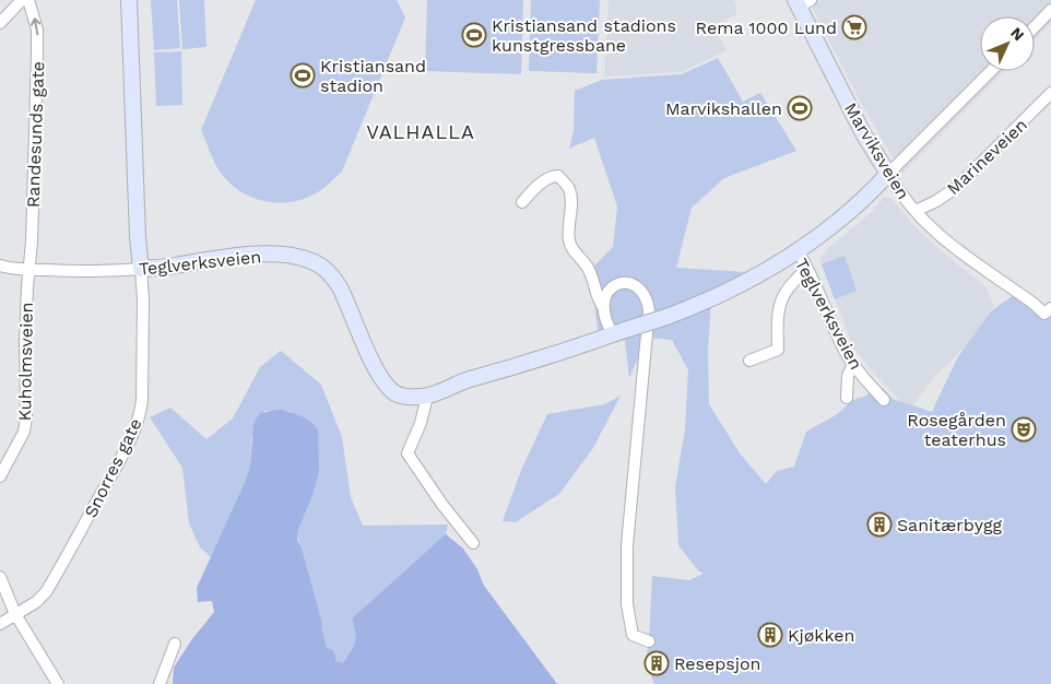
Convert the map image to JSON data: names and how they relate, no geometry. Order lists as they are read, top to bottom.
{
  "streets": {
    "street": [
      "Randesunds gate",
      "Marviksveien",
      "Marineveien",
      "Teglverksveien",
      "Kuholmsveien",
      "Snorres gate"
    ]
  },
  "crossings": [
    ["Randesunds gate", "Teglverksveien"],
    ["Randesunds gate", "Kuholmsveien"],
    ["Marviksveien", "Marineveien"],
    ["Teglverksveien", "Kuholmsveien"],
    ["Teglverksveien", "Snorres gate"]
  ],
  "one_way": ["Randesunds gate"],
  "districts": ["VALHALLA"],
  "places": {
    "supermarket": ["Rema 1000 Lund"],
    "sports": ["Kristiansand stadions kunstgressbane", "Kristiansand stadion", "Marvikshallen"],
    "theatre": ["Rosegården teaterhus"],
    "building": ["Sanitærbygg", "Kjøkken", "Resepsjon"]
  },
  "north": "top right"
}
